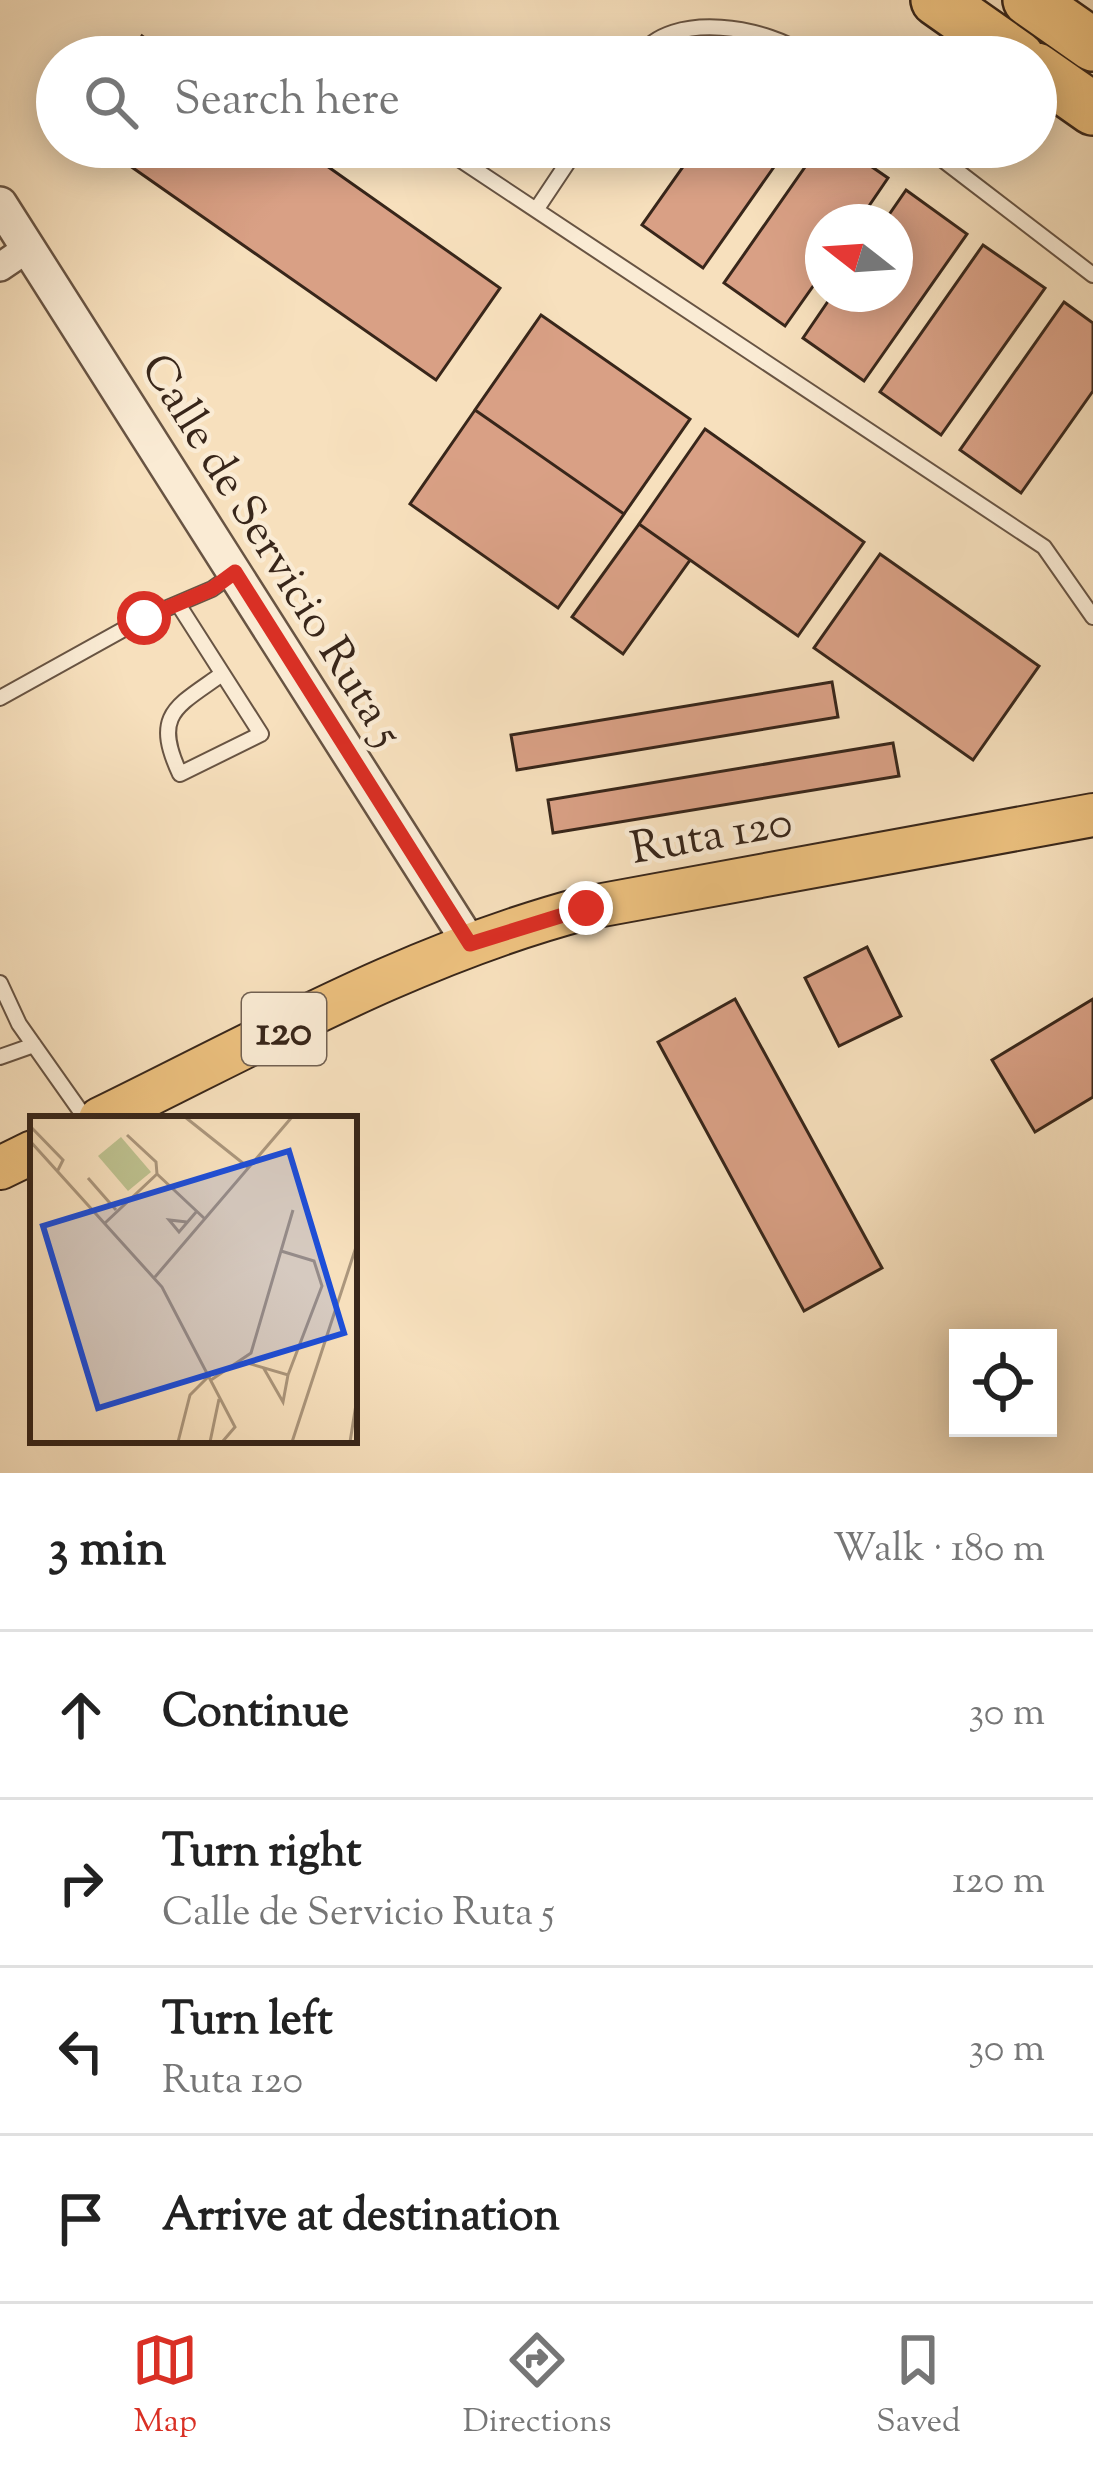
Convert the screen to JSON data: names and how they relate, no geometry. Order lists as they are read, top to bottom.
{
  "streets": {
    "main road": ["Ruta 120", "120"],
    "street": ["Calle de Servicio Ruta 5"]
  },
  "crossings": [
    ["Calle de Servicio Ruta 5", "Ruta 120"]
  ],
  "north": "left",
  "page": {
    "search": "Search here",
    "heading": ["3 min", "Walk · 180 m"],
    "list": [
      ["Continue", "30 m"],
      ["Turn right", "Calle de Servicio Ruta 5", "120 m"],
      ["Turn left", "Ruta 120", "30 m"],
      "Arrive at destination"
    ],
    "nav": ["Map", "Directions", "Saved"]
  }
}
